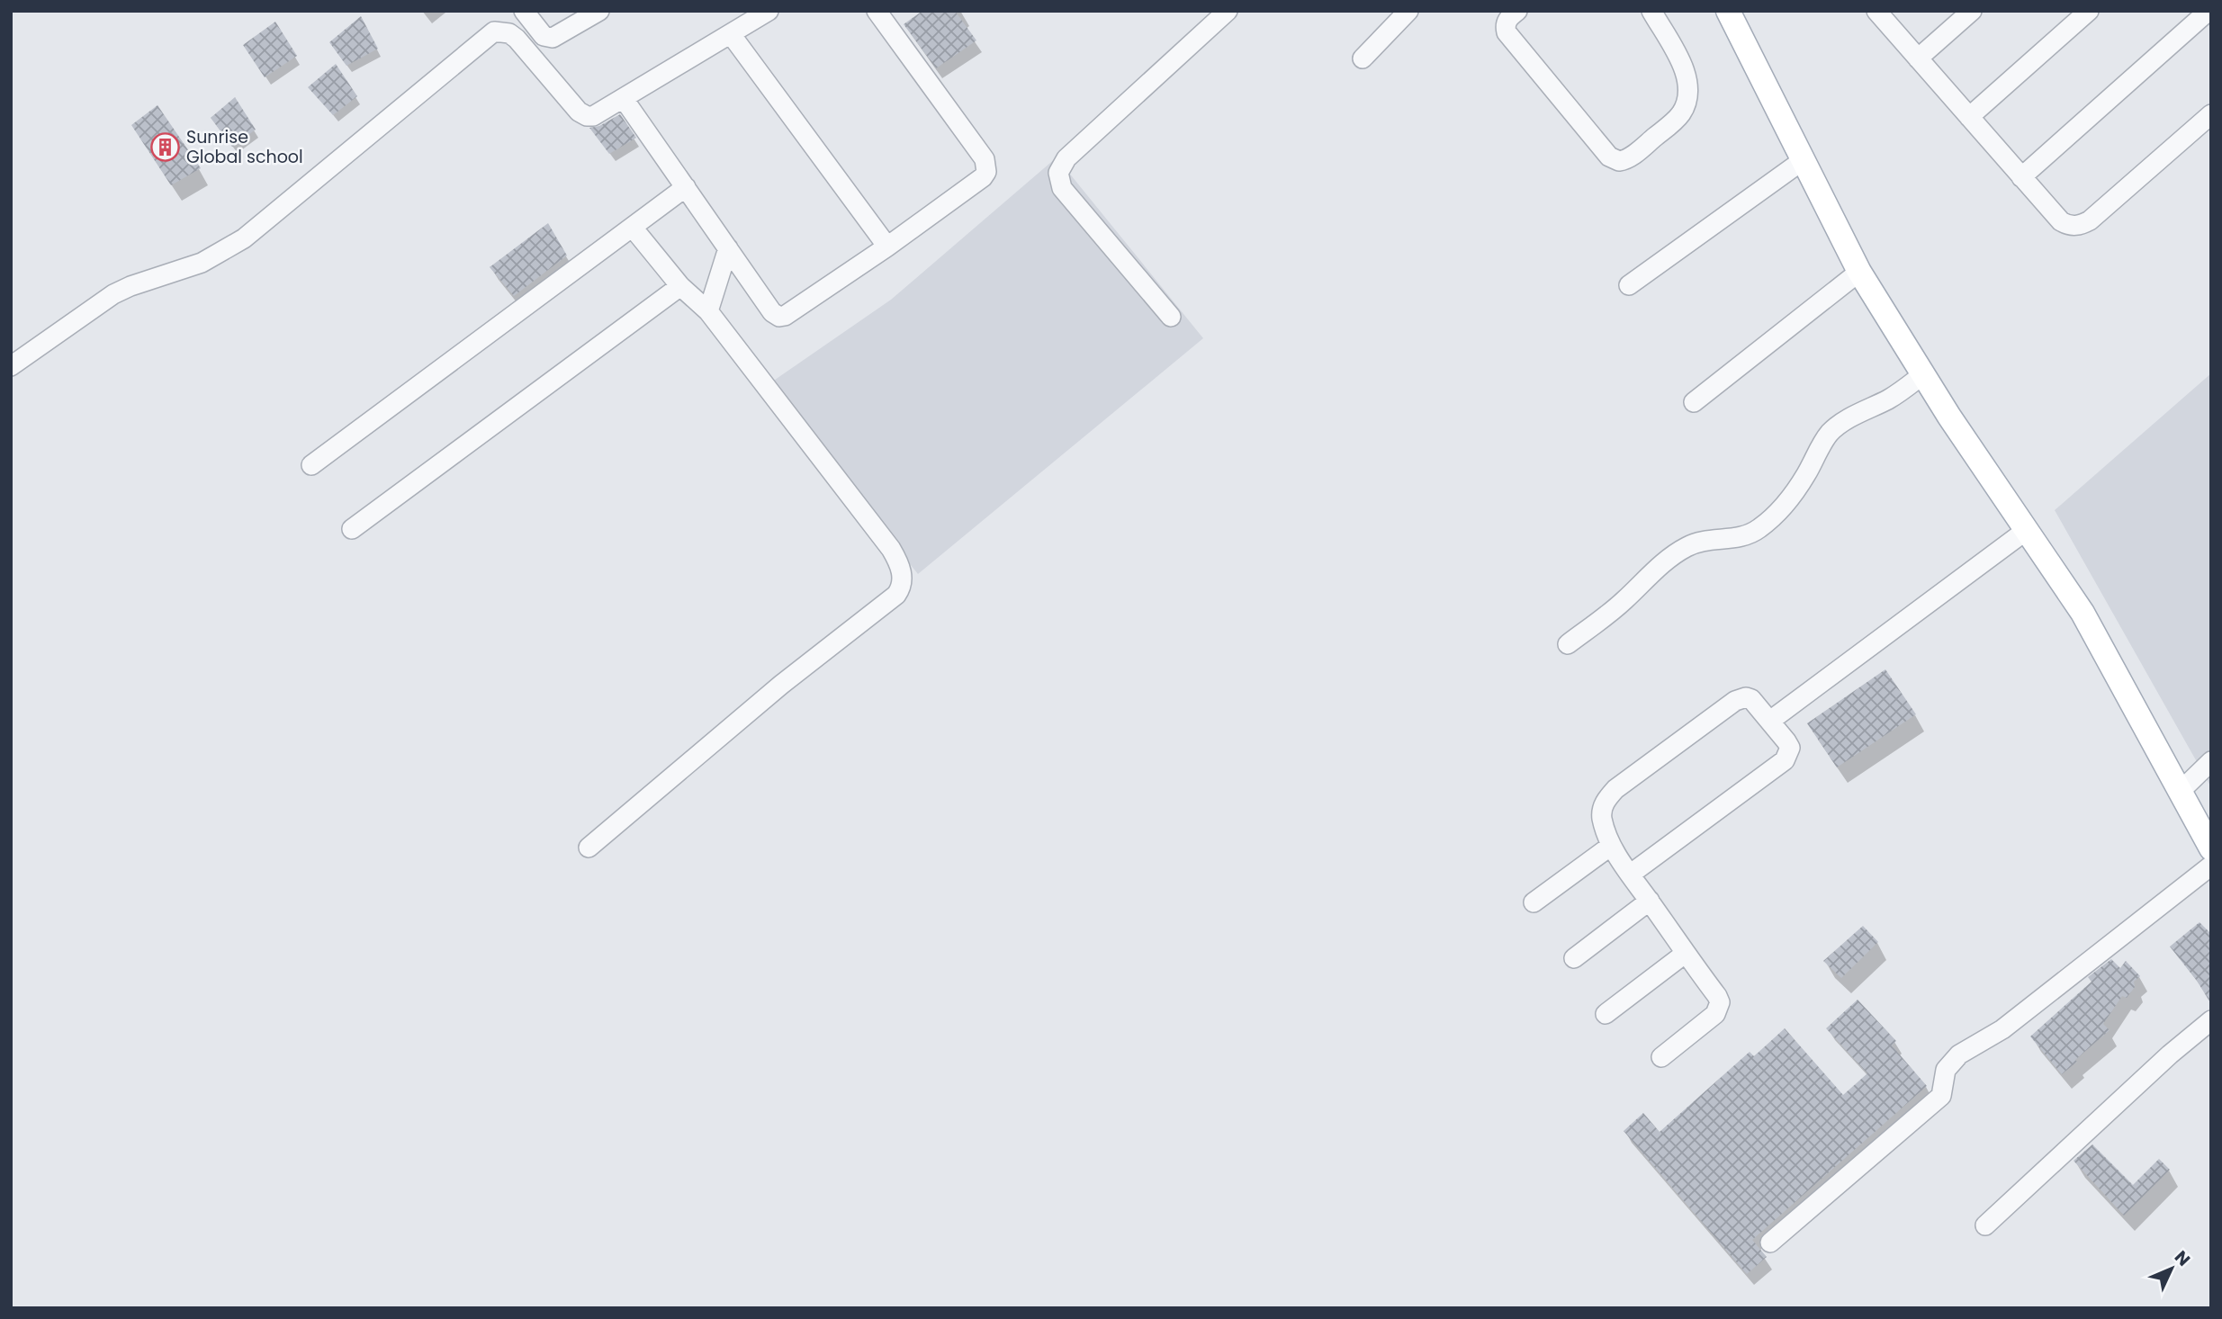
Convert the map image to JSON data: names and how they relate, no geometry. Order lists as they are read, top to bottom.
{
  "places": {
    "building": ["Sunrise Global school"]
  },
  "north": "top right"
}
